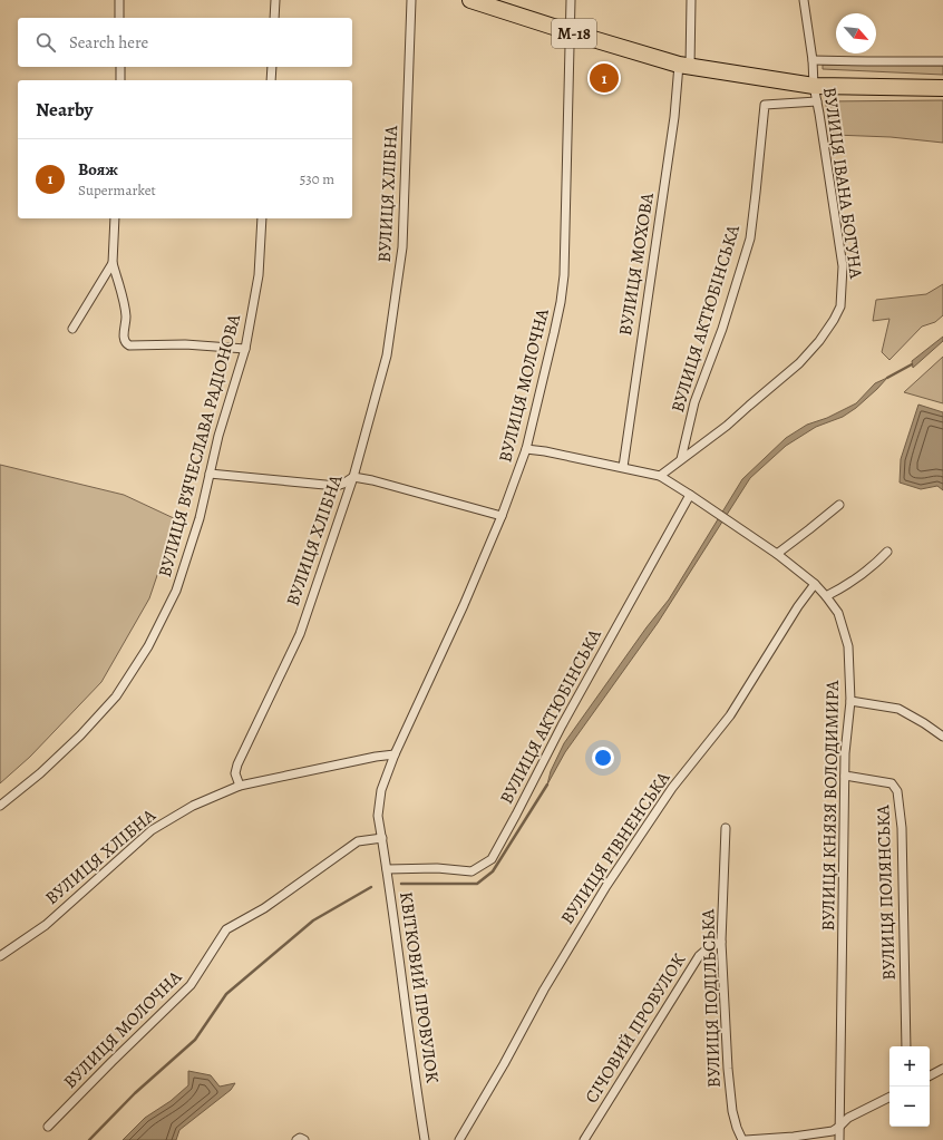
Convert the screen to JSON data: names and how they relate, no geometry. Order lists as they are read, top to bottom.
{
  "streets": {
    "highway": ["М-18"],
    "street": [
      "ВУЛИЦЯ ІВАНА БОГУНА",
      "ВУЛИЦЯ ХЛІБНА",
      "ВУЛИЦЯ МОХОВА",
      "ВУЛИЦЯ АКТЮБІНСЬКА",
      "ВУЛИЦЯ МОЛОЧНА",
      "ВУЛИЦЯ В'ЯЧЕСЛАВА РАДІОНОВА",
      "ВУЛИЦЯ КНЯЗЯ ВОЛОДИМИРА",
      "ВУЛИЦЯ РІВНЕНСЬКА",
      "ВУЛИЦЯ ПОЛЯНСЬКА",
      "КВІТКОВИЙ ПРОВУЛОК",
      "ВУЛИЦЯ ПОДІЛЬСЬКА",
      "СІЧОВИЙ ПРОВУЛОК"
    ]
  },
  "crossings": [
    ["М-18", "ВУЛИЦЯ ІВАНА БОГУНА"],
    ["М-18", "ВУЛИЦЯ МОХОВА"],
    ["М-18", "ВУЛИЦЯ МОЛОЧНА"],
    ["ВУЛИЦЯ ІВАНА БОГУНА", "ВУЛИЦЯ АКТЮБІНСЬКА"],
    ["ВУЛИЦЯ АКТЮБІНСЬКА", "ВУЛИЦЯ КНЯЗЯ ВОЛОДИМИРА"],
    ["ВУЛИЦЯ АКТЮБІНСЬКА", "КВІТКОВИЙ ПРОВУЛОК"],
    ["ВУЛИЦЯ МОЛОЧНА", "КВІТКОВИЙ ПРОВУЛОК"],
    ["ВУЛИЦЯ КНЯЗЯ ВОЛОДИМИРА", "ВУЛИЦЯ РІВНЕНСЬКА"],
    ["ВУЛИЦЯ КНЯЗЯ ВОЛОДИМИРА", "ВУЛИЦЯ ПОЛЯНСЬКА"],
    ["ВУЛИЦЯ ПОДІЛЬСЬКА", "СІЧОВИЙ ПРОВУЛОК"]
  ],
  "north": "bottom right",
  "page": {
    "search": "Search here",
    "pins": "1",
    "heading": "Nearby",
    "list": [
      {
        "mark": "1",
        "name": "Вояж",
        "note": "Supermarket",
        "value": "530 m"
      }
    ],
    "map_buttons": ["+", "−"]
  }
}
